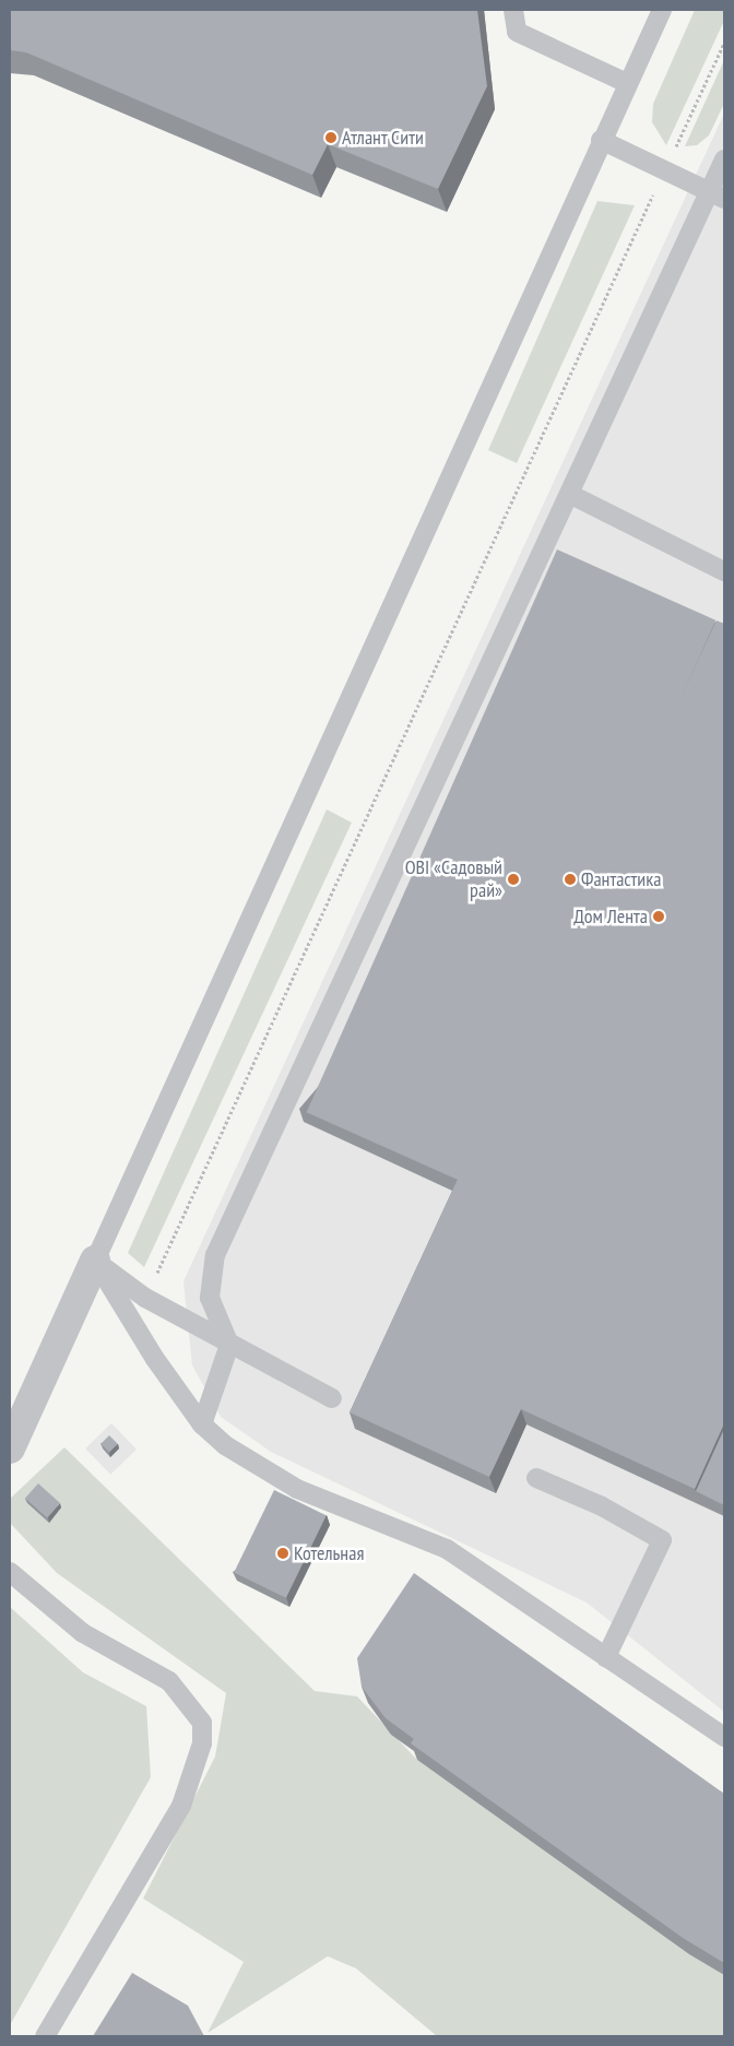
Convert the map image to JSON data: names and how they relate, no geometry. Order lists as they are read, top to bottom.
{
  "places": [
    "Атлант Сити",
    "OBI «Садовый рай»",
    "Фантастика",
    "Дом Лента",
    "Котельная"
  ]
}
